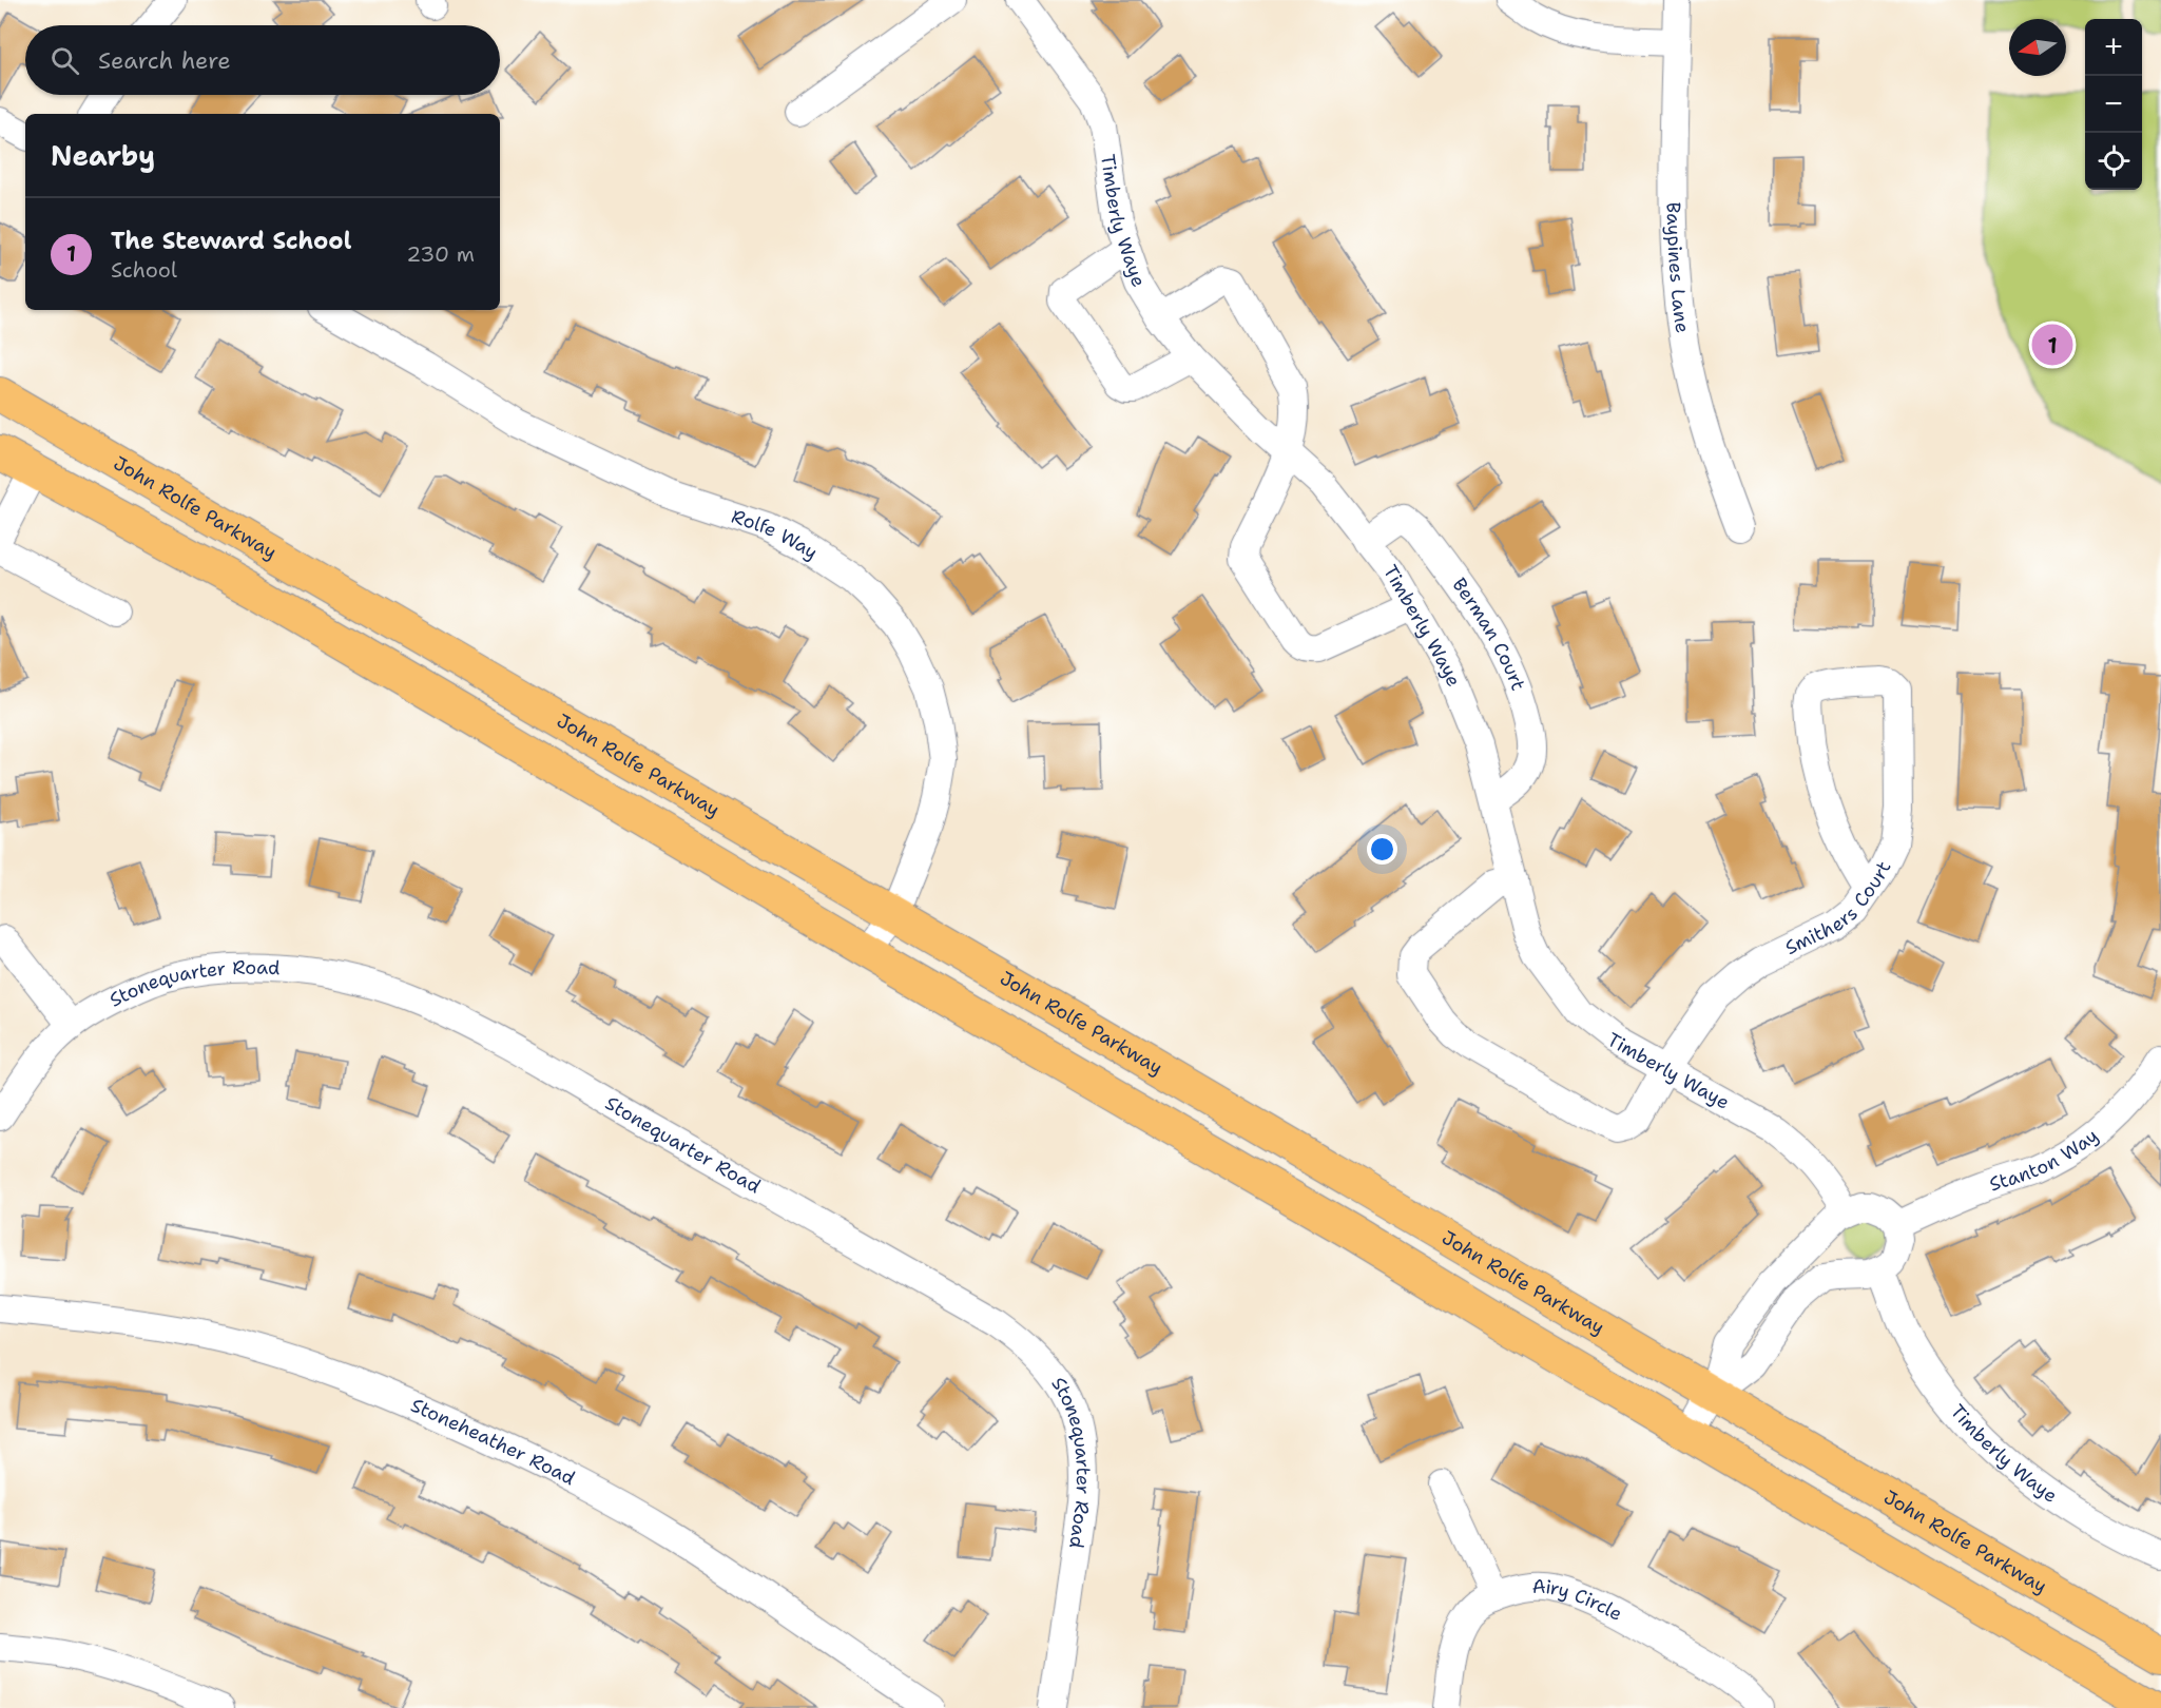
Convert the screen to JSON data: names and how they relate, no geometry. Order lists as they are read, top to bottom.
{
  "streets": {
    "main road": ["John Rolfe Parkway"],
    "street": [
      "Timberly Waye",
      "Baypines Lane",
      "Rolfe Way",
      "Berman Court",
      "Smithers Court",
      "Stonequarter Road",
      "Stanton Way",
      "Stoneheather Road",
      "Airy Circle"
    ]
  },
  "crossings": [
    ["Timberly Waye", "Berman Court"],
    ["Timberly Waye", "Smithers Court"],
    ["John Rolfe Parkway", "Rolfe Way"]
  ],
  "north": "left",
  "page": {
    "map_buttons": ["+", "−"],
    "search": "Search here",
    "heading": "Nearby",
    "list": [
      {
        "mark": "1",
        "name": "The Steward School",
        "note": "School",
        "value": "230 m"
      }
    ],
    "pins": "1"
  }
}
